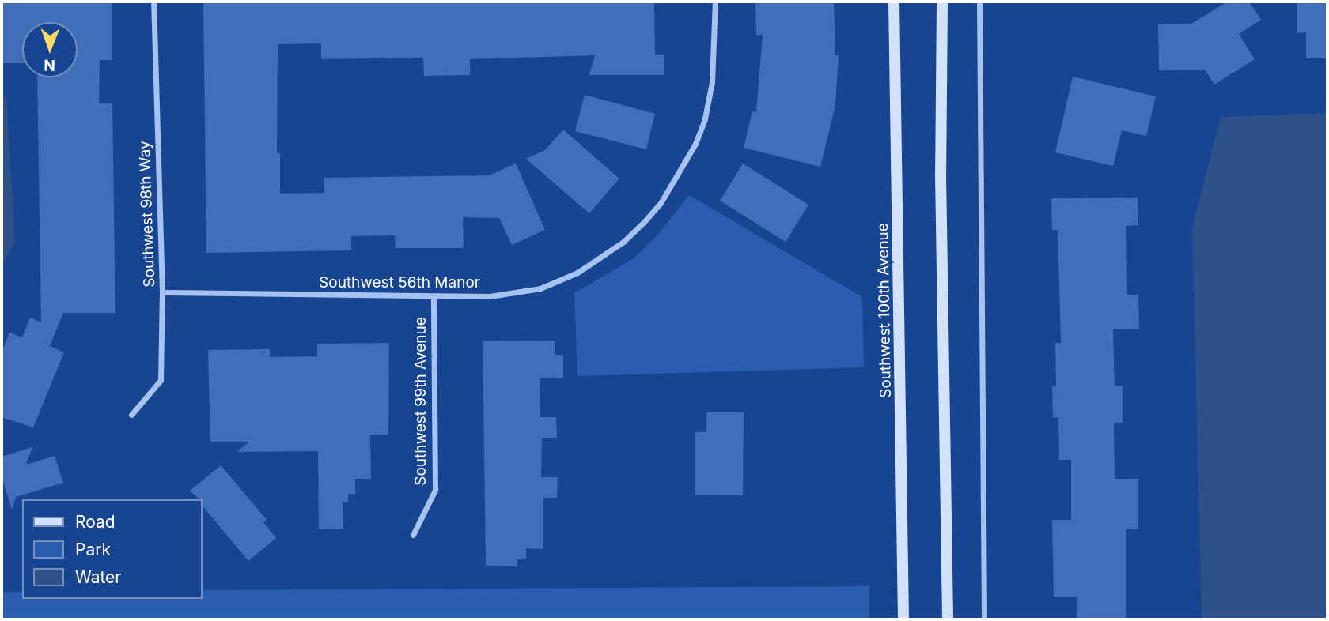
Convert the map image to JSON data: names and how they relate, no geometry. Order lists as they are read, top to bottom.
{
  "streets": {
    "main road": ["Southwest 100th Avenue"],
    "street": ["Southwest 98th Way", "Southwest 56th Manor", "Southwest 99th Avenue"]
  },
  "crossings": [
    ["Southwest 98th Way", "Southwest 56th Manor"],
    ["Southwest 56th Manor", "Southwest 99th Avenue"]
  ],
  "legend": ["Road", "Park", "Water"],
  "north": "bottom"
}
